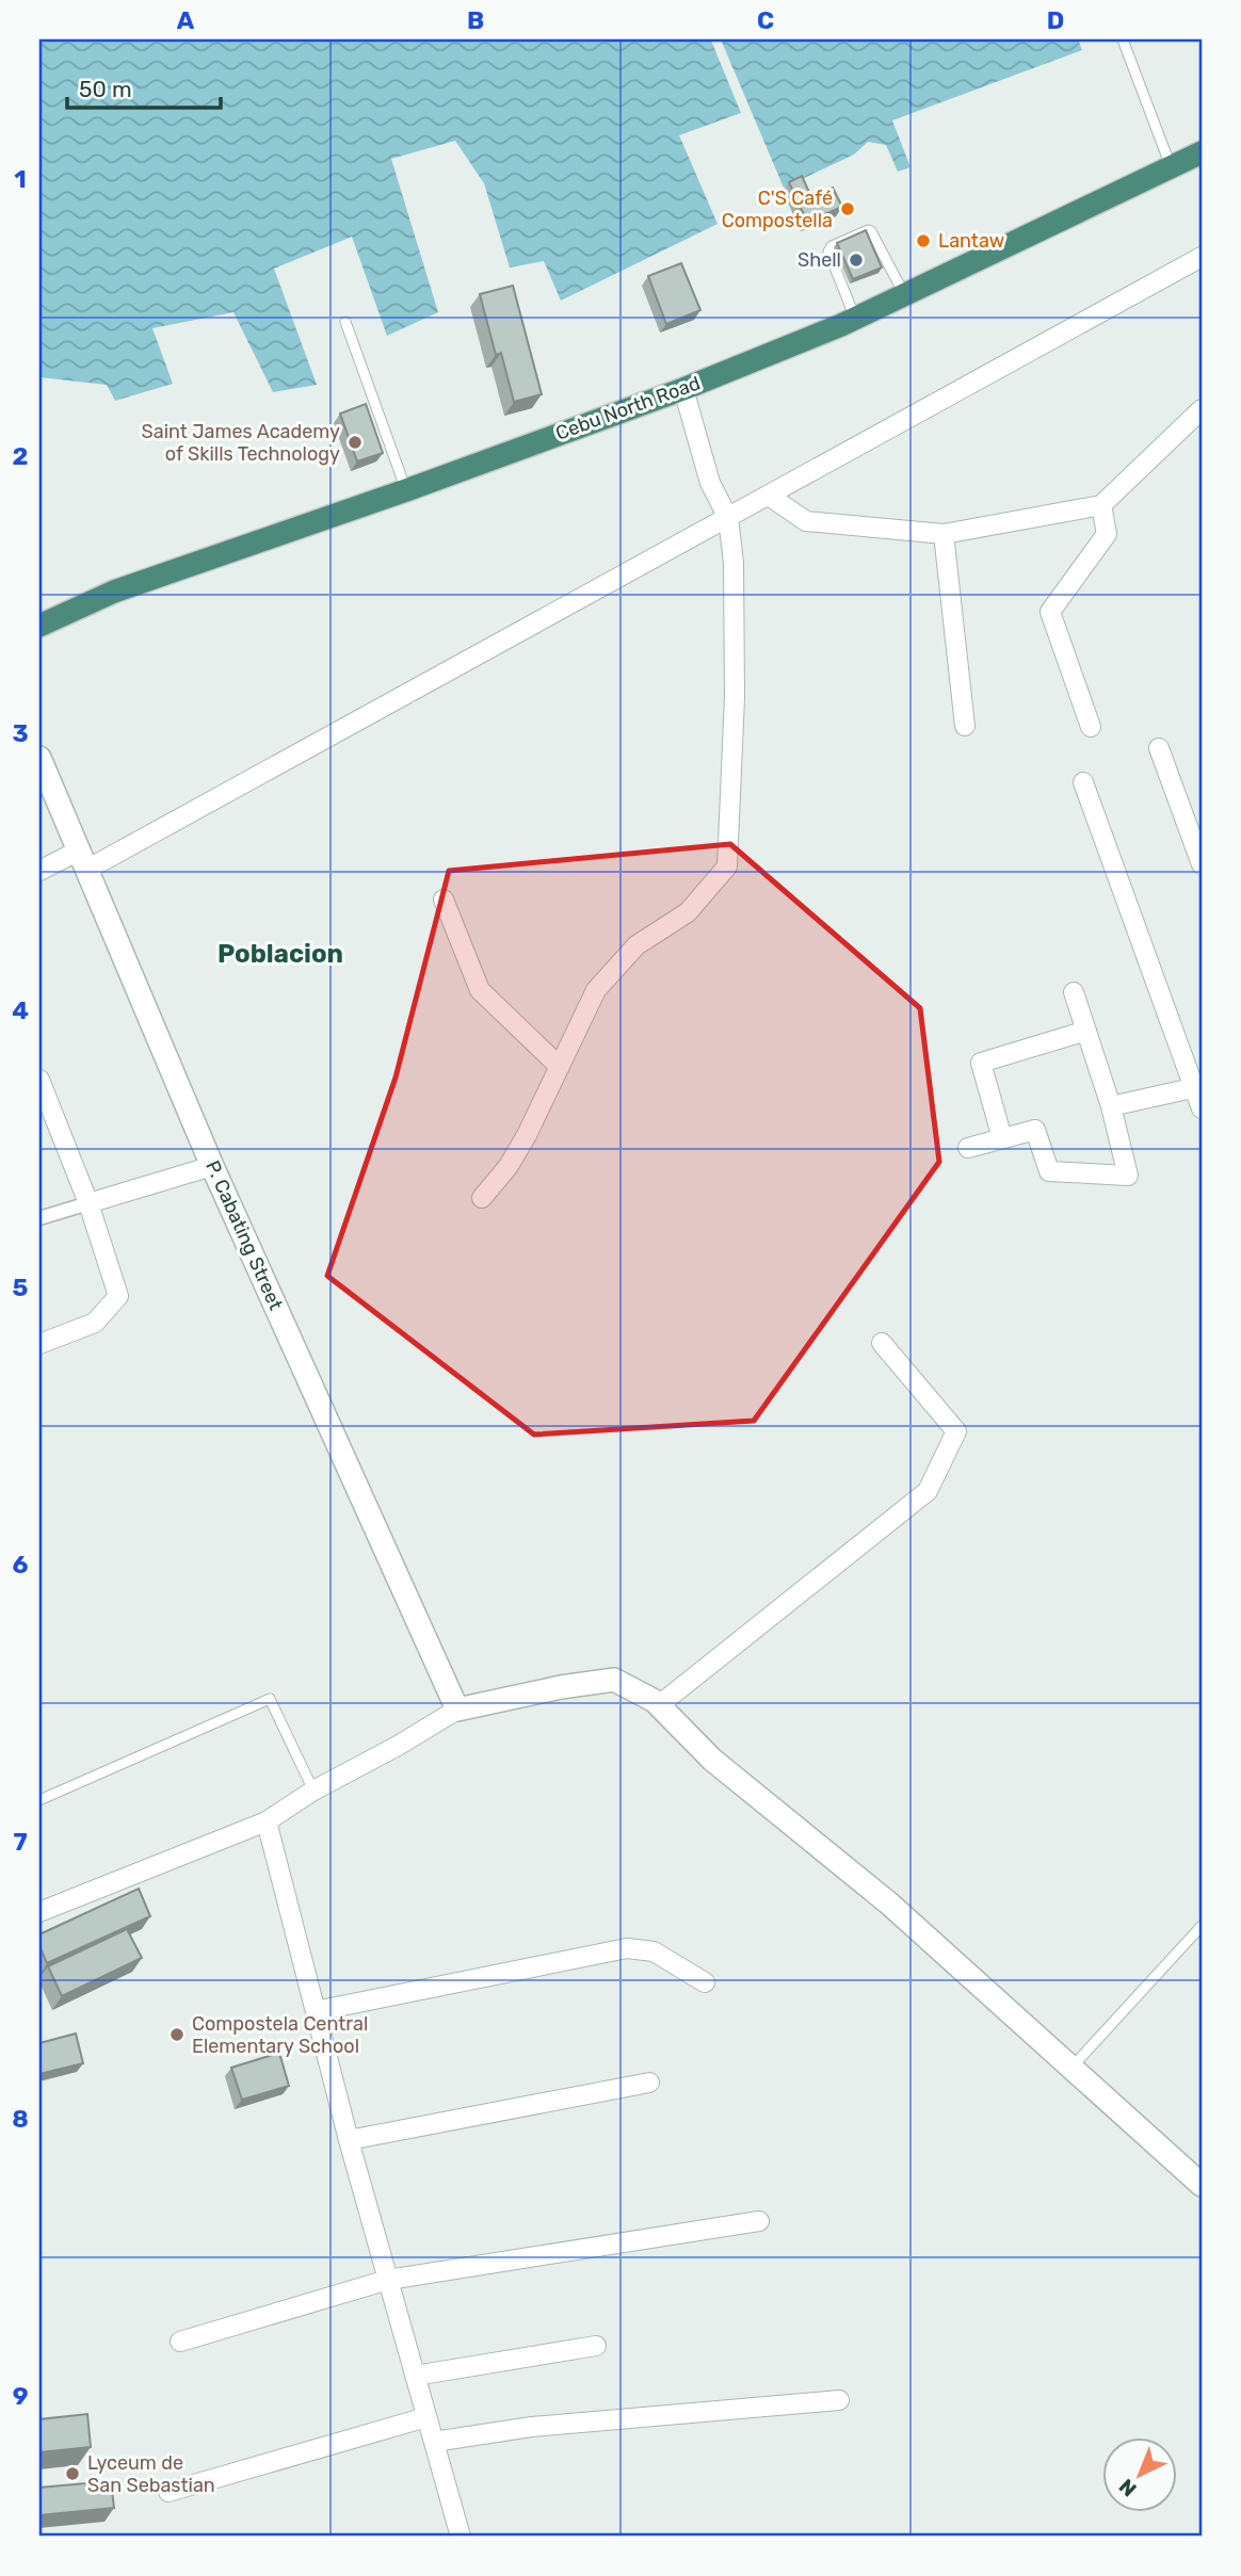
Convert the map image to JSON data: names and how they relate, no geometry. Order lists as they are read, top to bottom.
{
  "streets": {
    "highway": ["Cebu North Road"],
    "street": ["P. Cabating Street"]
  },
  "districts": ["Poblacion"],
  "places": [
    "C'S Café Compostella",
    "Lantaw",
    "Shell",
    "Saint James Academy of Skills Technology",
    "Compostela Central Elementary School",
    "Lyceum de San Sebastian"
  ],
  "scale_bar": "50 m",
  "north": "bottom left",
  "grid": {
    "columns": [
      "A",
      "B",
      "C",
      "D"
    ],
    "rows": [
      "1",
      "2",
      "3",
      "4",
      "5",
      "6",
      "7",
      "8",
      "9"
    ]
  }
}
